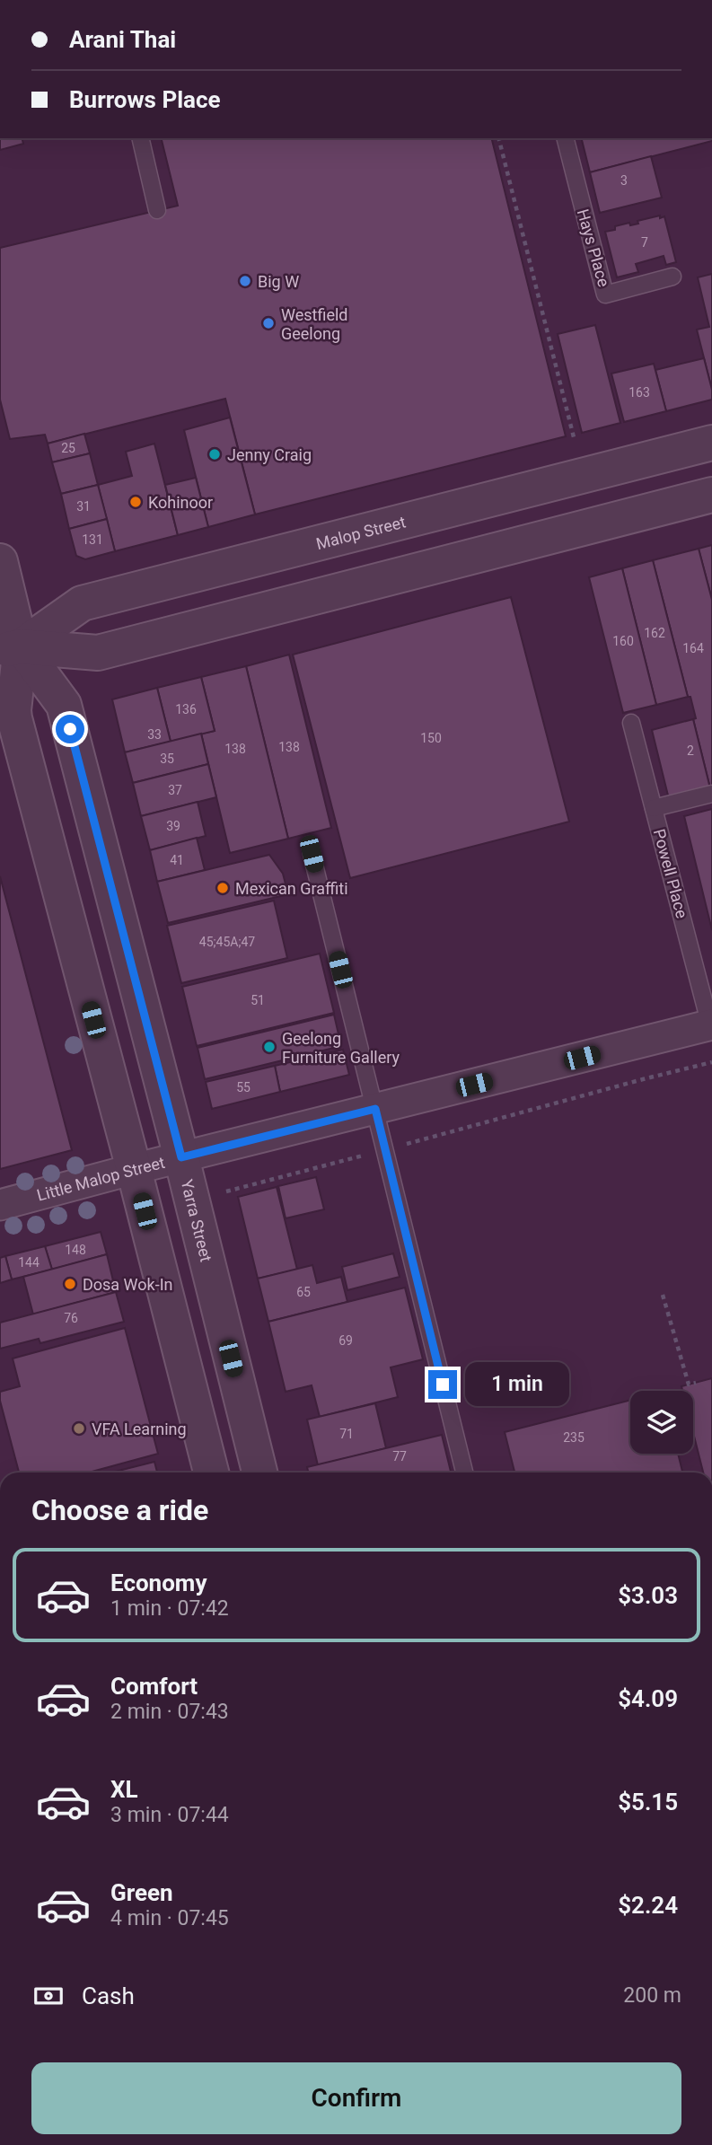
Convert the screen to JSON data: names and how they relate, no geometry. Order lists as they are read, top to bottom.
{
  "streets": {
    "street": ["Malop Street", "Little Malop Street", "Yarra Street"],
    "lane": ["Hays Place", "Powell Place"]
  },
  "crossings": [
    ["Malop Street", "Yarra Street"],
    ["Powell Place", "Little Malop Street"],
    ["Little Malop Street", "Yarra Street"]
  ],
  "places": [
    "Big W",
    "Westfield Geelong",
    "Jenny Craig",
    "Kohinoor",
    "Mexican Graffiti",
    "Geelong Furniture Gallery",
    "Dosa Wok-In",
    "VFA Learning"
  ],
  "house_numbers": [
    "3",
    "7",
    "163",
    "25",
    "31",
    "131",
    "162",
    "160",
    "164",
    "136",
    "33",
    "150",
    "138",
    "138",
    "2",
    "35",
    "37",
    "39",
    "41",
    "45;45A;47",
    "51",
    "55",
    "148",
    "144",
    "65",
    "76",
    "69",
    "71",
    "235",
    "77"
  ],
  "page": {
    "banner": ["Arani Thai", "Burrows Place"],
    "bubble": "1 min",
    "heading": "Choose a ride",
    "list": [
      {
        "name": "Economy",
        "note": "1 min · 07:42",
        "value": "$3.03"
      },
      {
        "name": "Comfort",
        "note": "2 min · 07:43",
        "value": "$4.09"
      },
      {
        "name": "XL",
        "note": "3 min · 07:44",
        "value": "$5.15"
      },
      {
        "name": "Green",
        "note": "4 min · 07:45",
        "value": "$2.24"
      }
    ],
    "pay": ["Cash", "200 m"],
    "buttons": "Confirm"
  }
}
